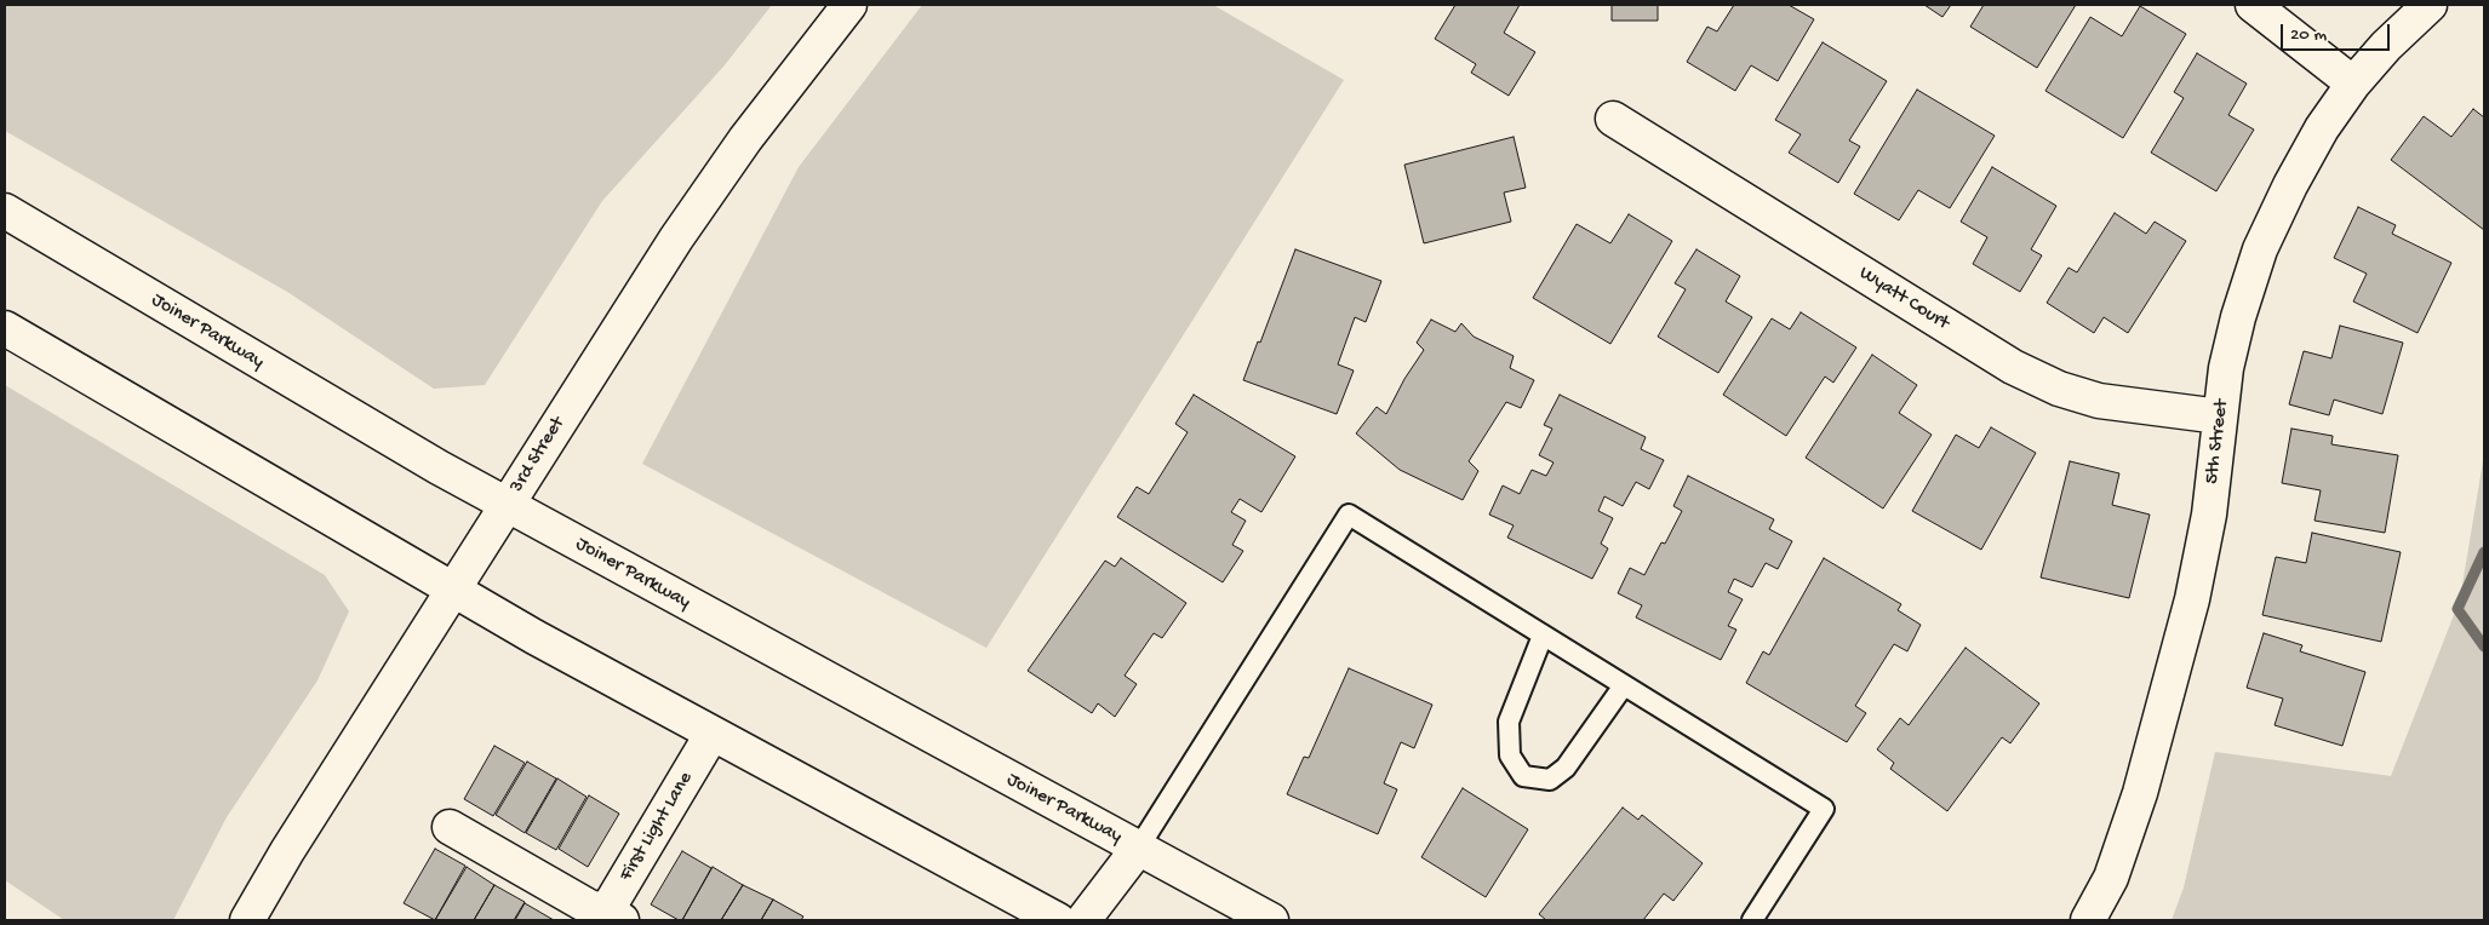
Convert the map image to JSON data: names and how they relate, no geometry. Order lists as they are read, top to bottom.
{
  "streets": {
    "street": [
      "Wyatt Court",
      "Joiner Parkway",
      "5th Street",
      "3rd Street",
      "First Light Lane"
    ]
  },
  "crossings": [
    ["Wyatt Court", "5th Street"],
    ["Joiner Parkway", "3rd Street"]
  ],
  "scale_bar": "20 m"
}
